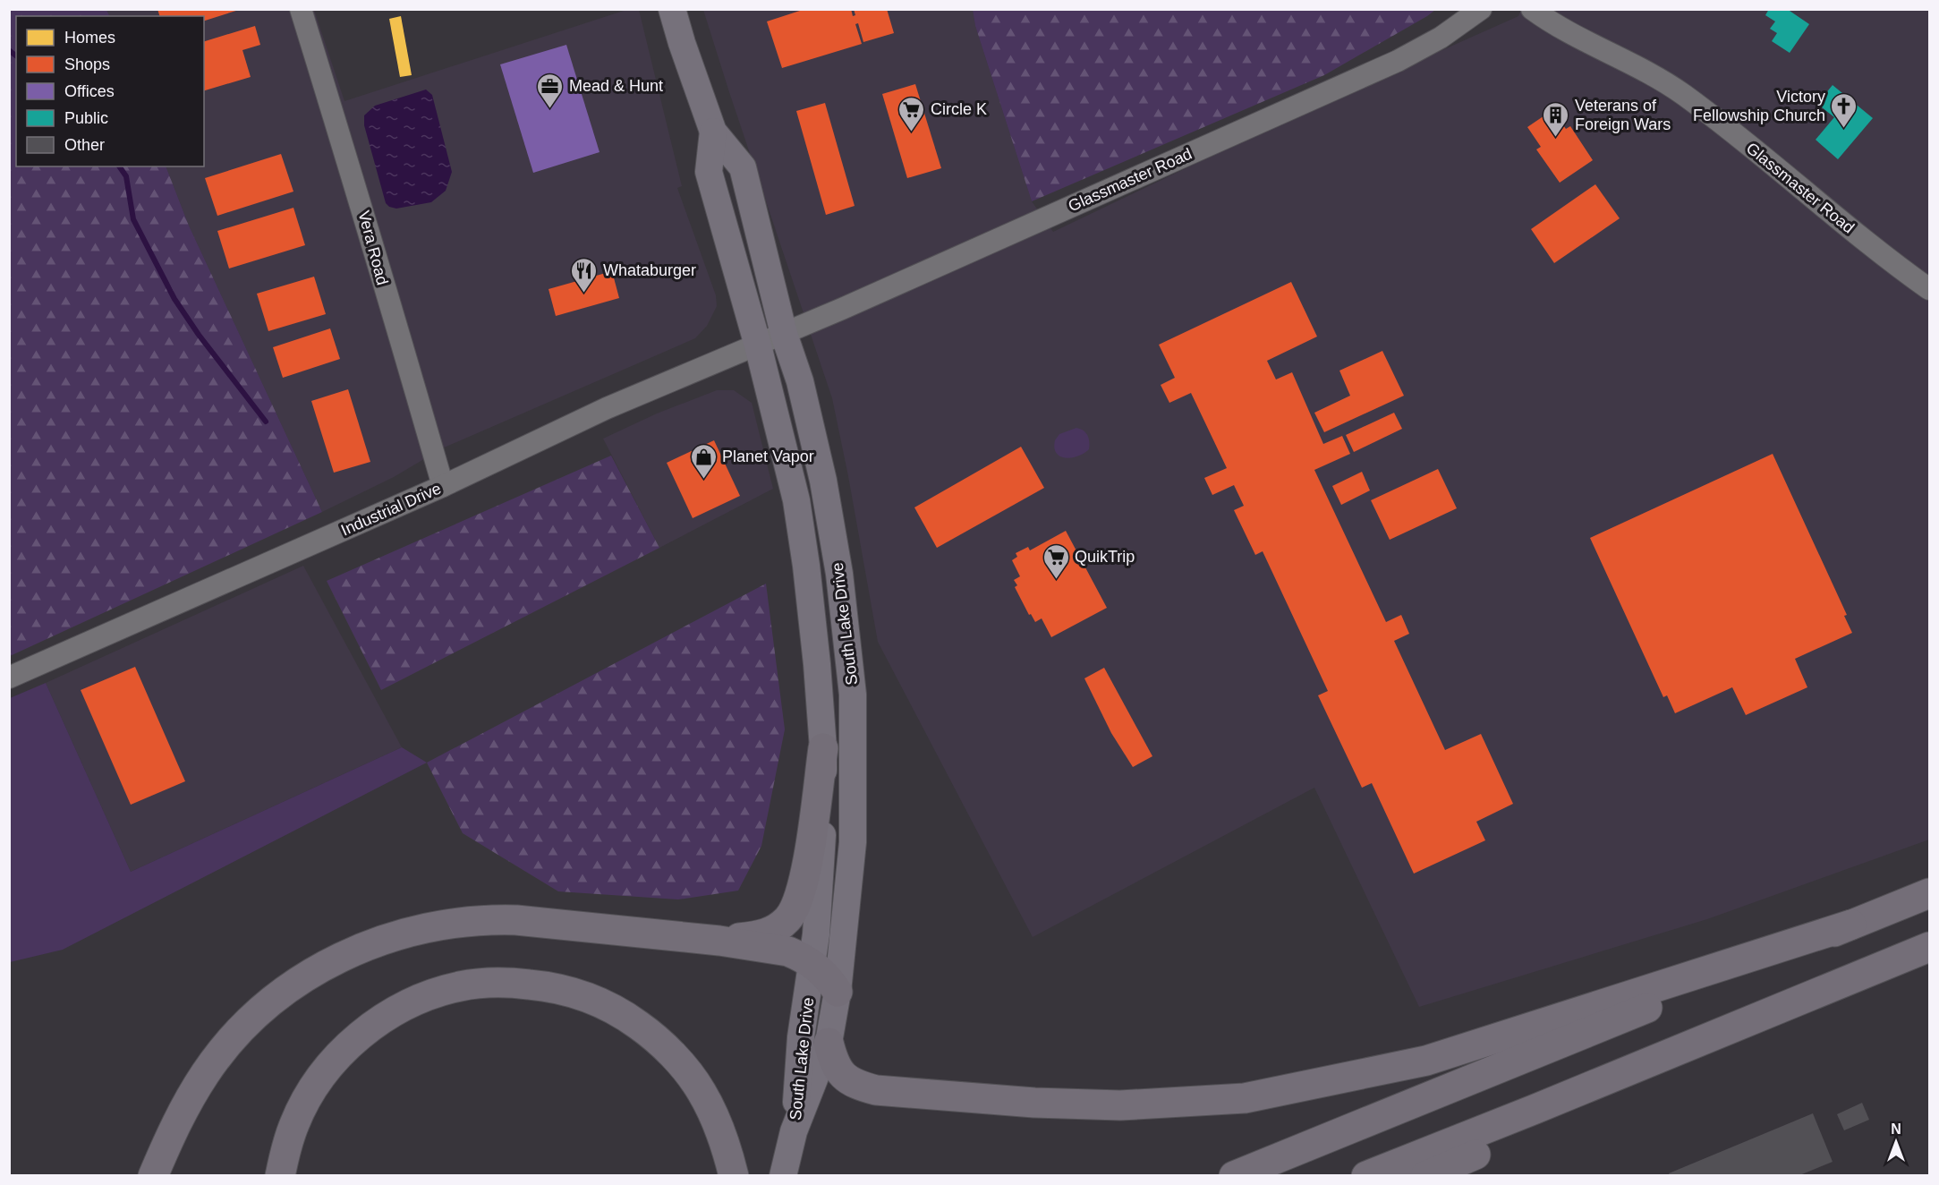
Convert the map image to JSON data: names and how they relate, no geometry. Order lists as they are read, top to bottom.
{
  "streets": {
    "main road": ["South Lake Drive"],
    "street": ["Glassmaster Road", "Vera Road", "Industrial Drive"]
  },
  "crossings": [
    ["Glassmaster Road", "Industrial Drive"],
    ["Glassmaster Road", "South Lake Drive"],
    ["Vera Road", "Industrial Drive"],
    ["Industrial Drive", "South Lake Drive"]
  ],
  "places": {
    "office": ["Mead & Hunt"],
    "church": ["Victory Fellowship Church"],
    "supermarket": ["Circle K", "QuikTrip"],
    "building": ["Veterans of Foreign Wars"],
    "restaurant": ["Whataburger"],
    "shop": ["Planet Vapor"]
  },
  "legend": [
    "Homes",
    "Shops",
    "Offices",
    "Public",
    "Other"
  ],
  "north": "top"
}
